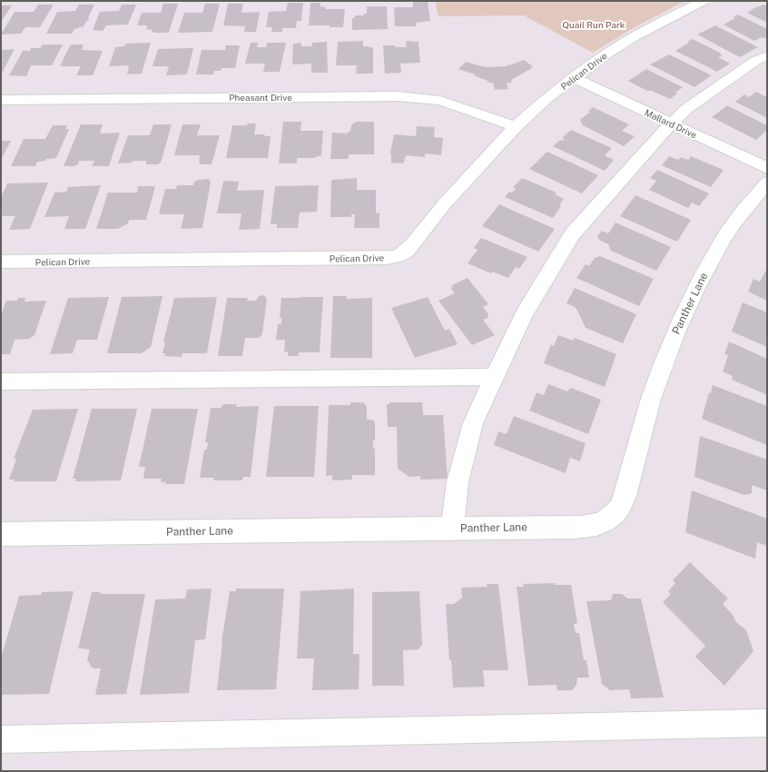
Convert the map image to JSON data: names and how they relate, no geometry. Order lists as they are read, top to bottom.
{
  "streets": {
    "street": [
      "Pelican Drive",
      "Pheasant Drive",
      "Mallard Drive",
      "Panther Lane"
    ]
  },
  "crossings": [
    ["Pelican Drive", "Pheasant Drive"],
    ["Pelican Drive", "Mallard Drive"]
  ],
  "parks": ["Quail Run Park"]
}
